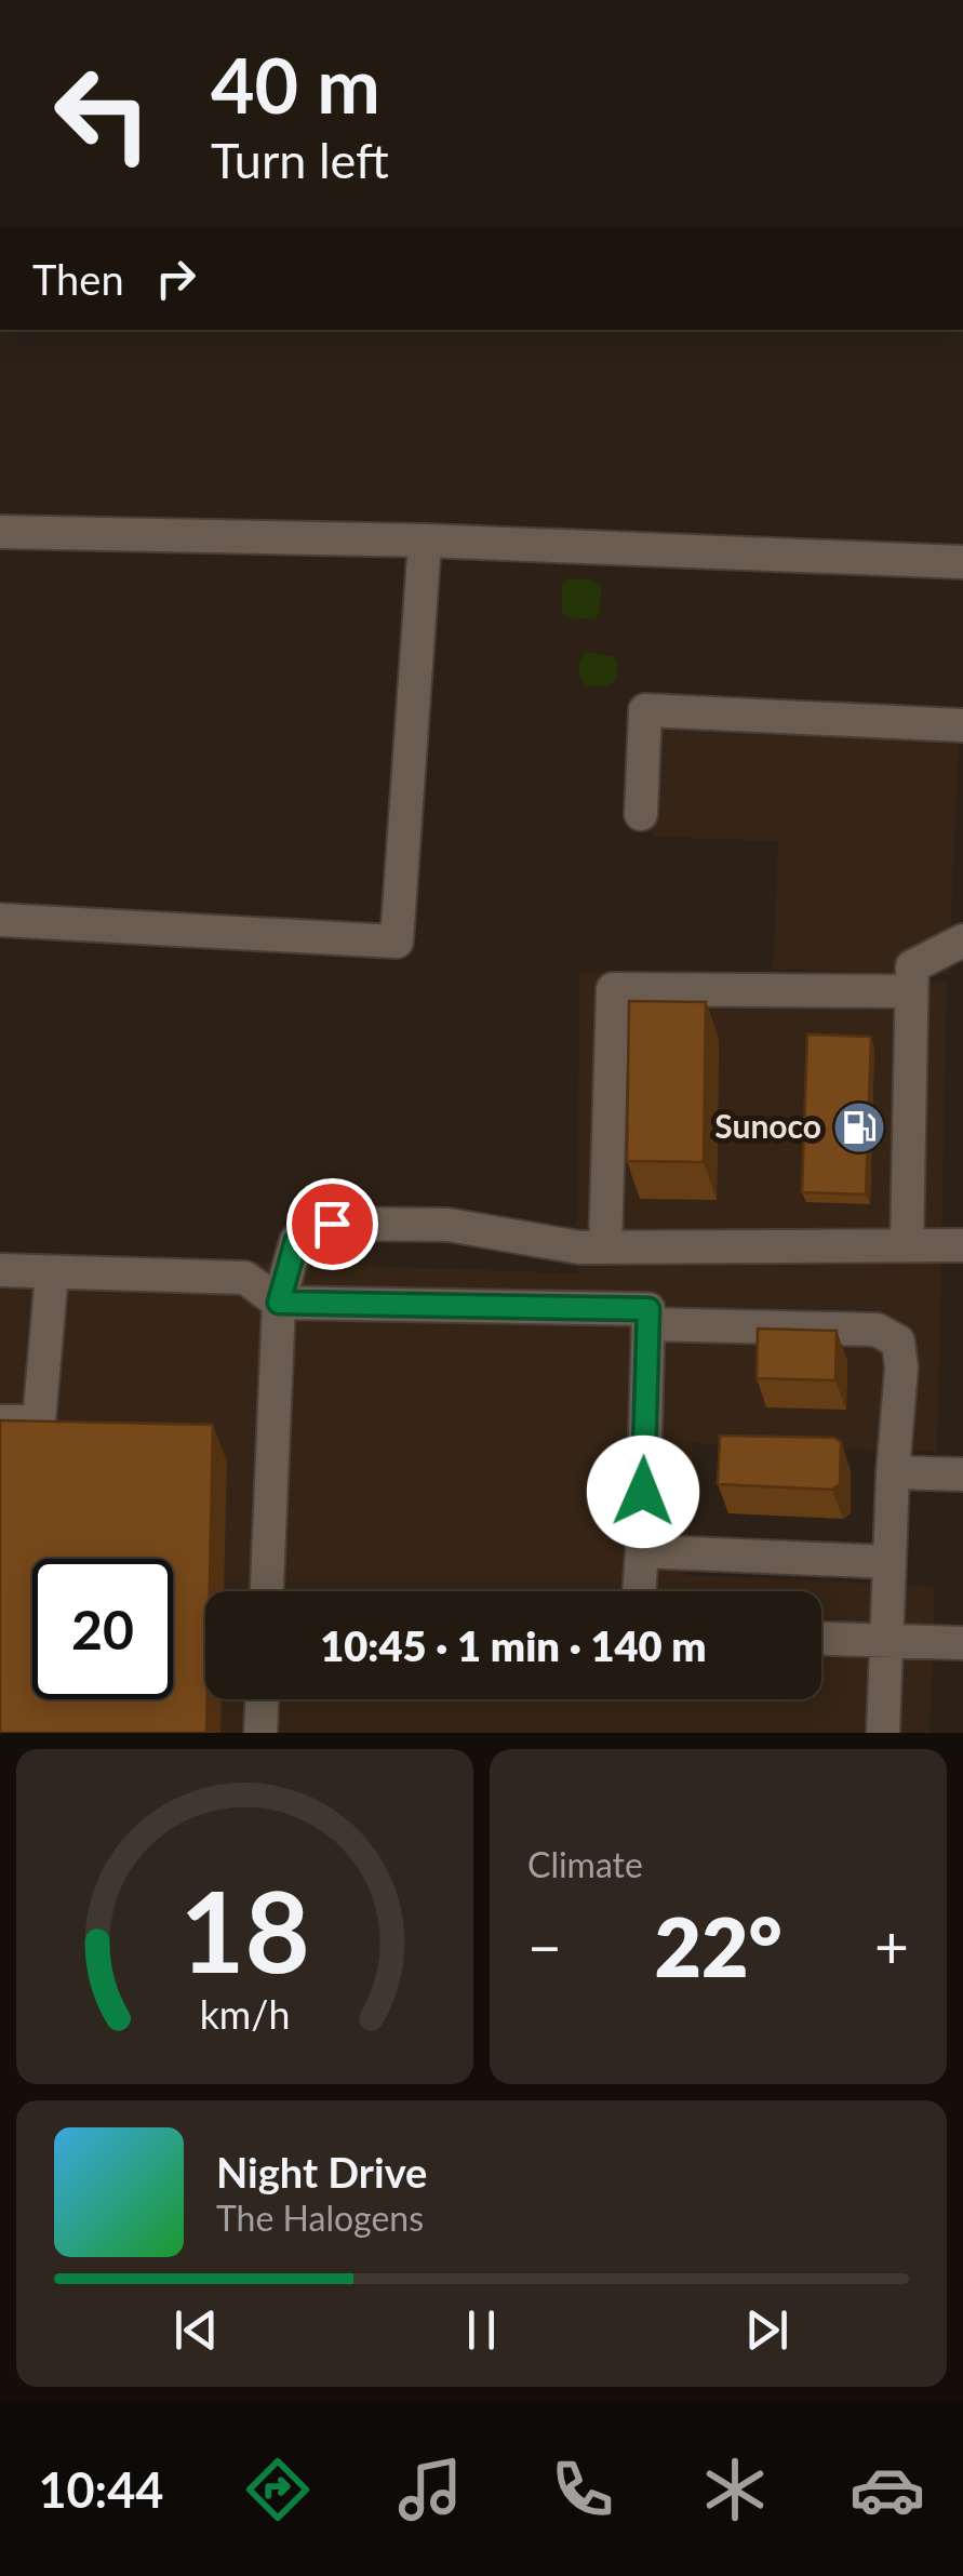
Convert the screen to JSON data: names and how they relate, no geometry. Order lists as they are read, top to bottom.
{
  "places": {
    "fuel station": ["Sunoco"]
  },
  "page": {
    "turn": ["40 m", "Turn left"],
    "then": "Then",
    "limit": "20",
    "trip": "10:45 · 1 min · 140 m",
    "tile": "Climate",
    "heat": ["−", "22°", "+"],
    "song": ["Night Drive", "The Halogens"],
    "tabs": "10:44",
    "gauge": ["18", "km/h"]
  }
}
